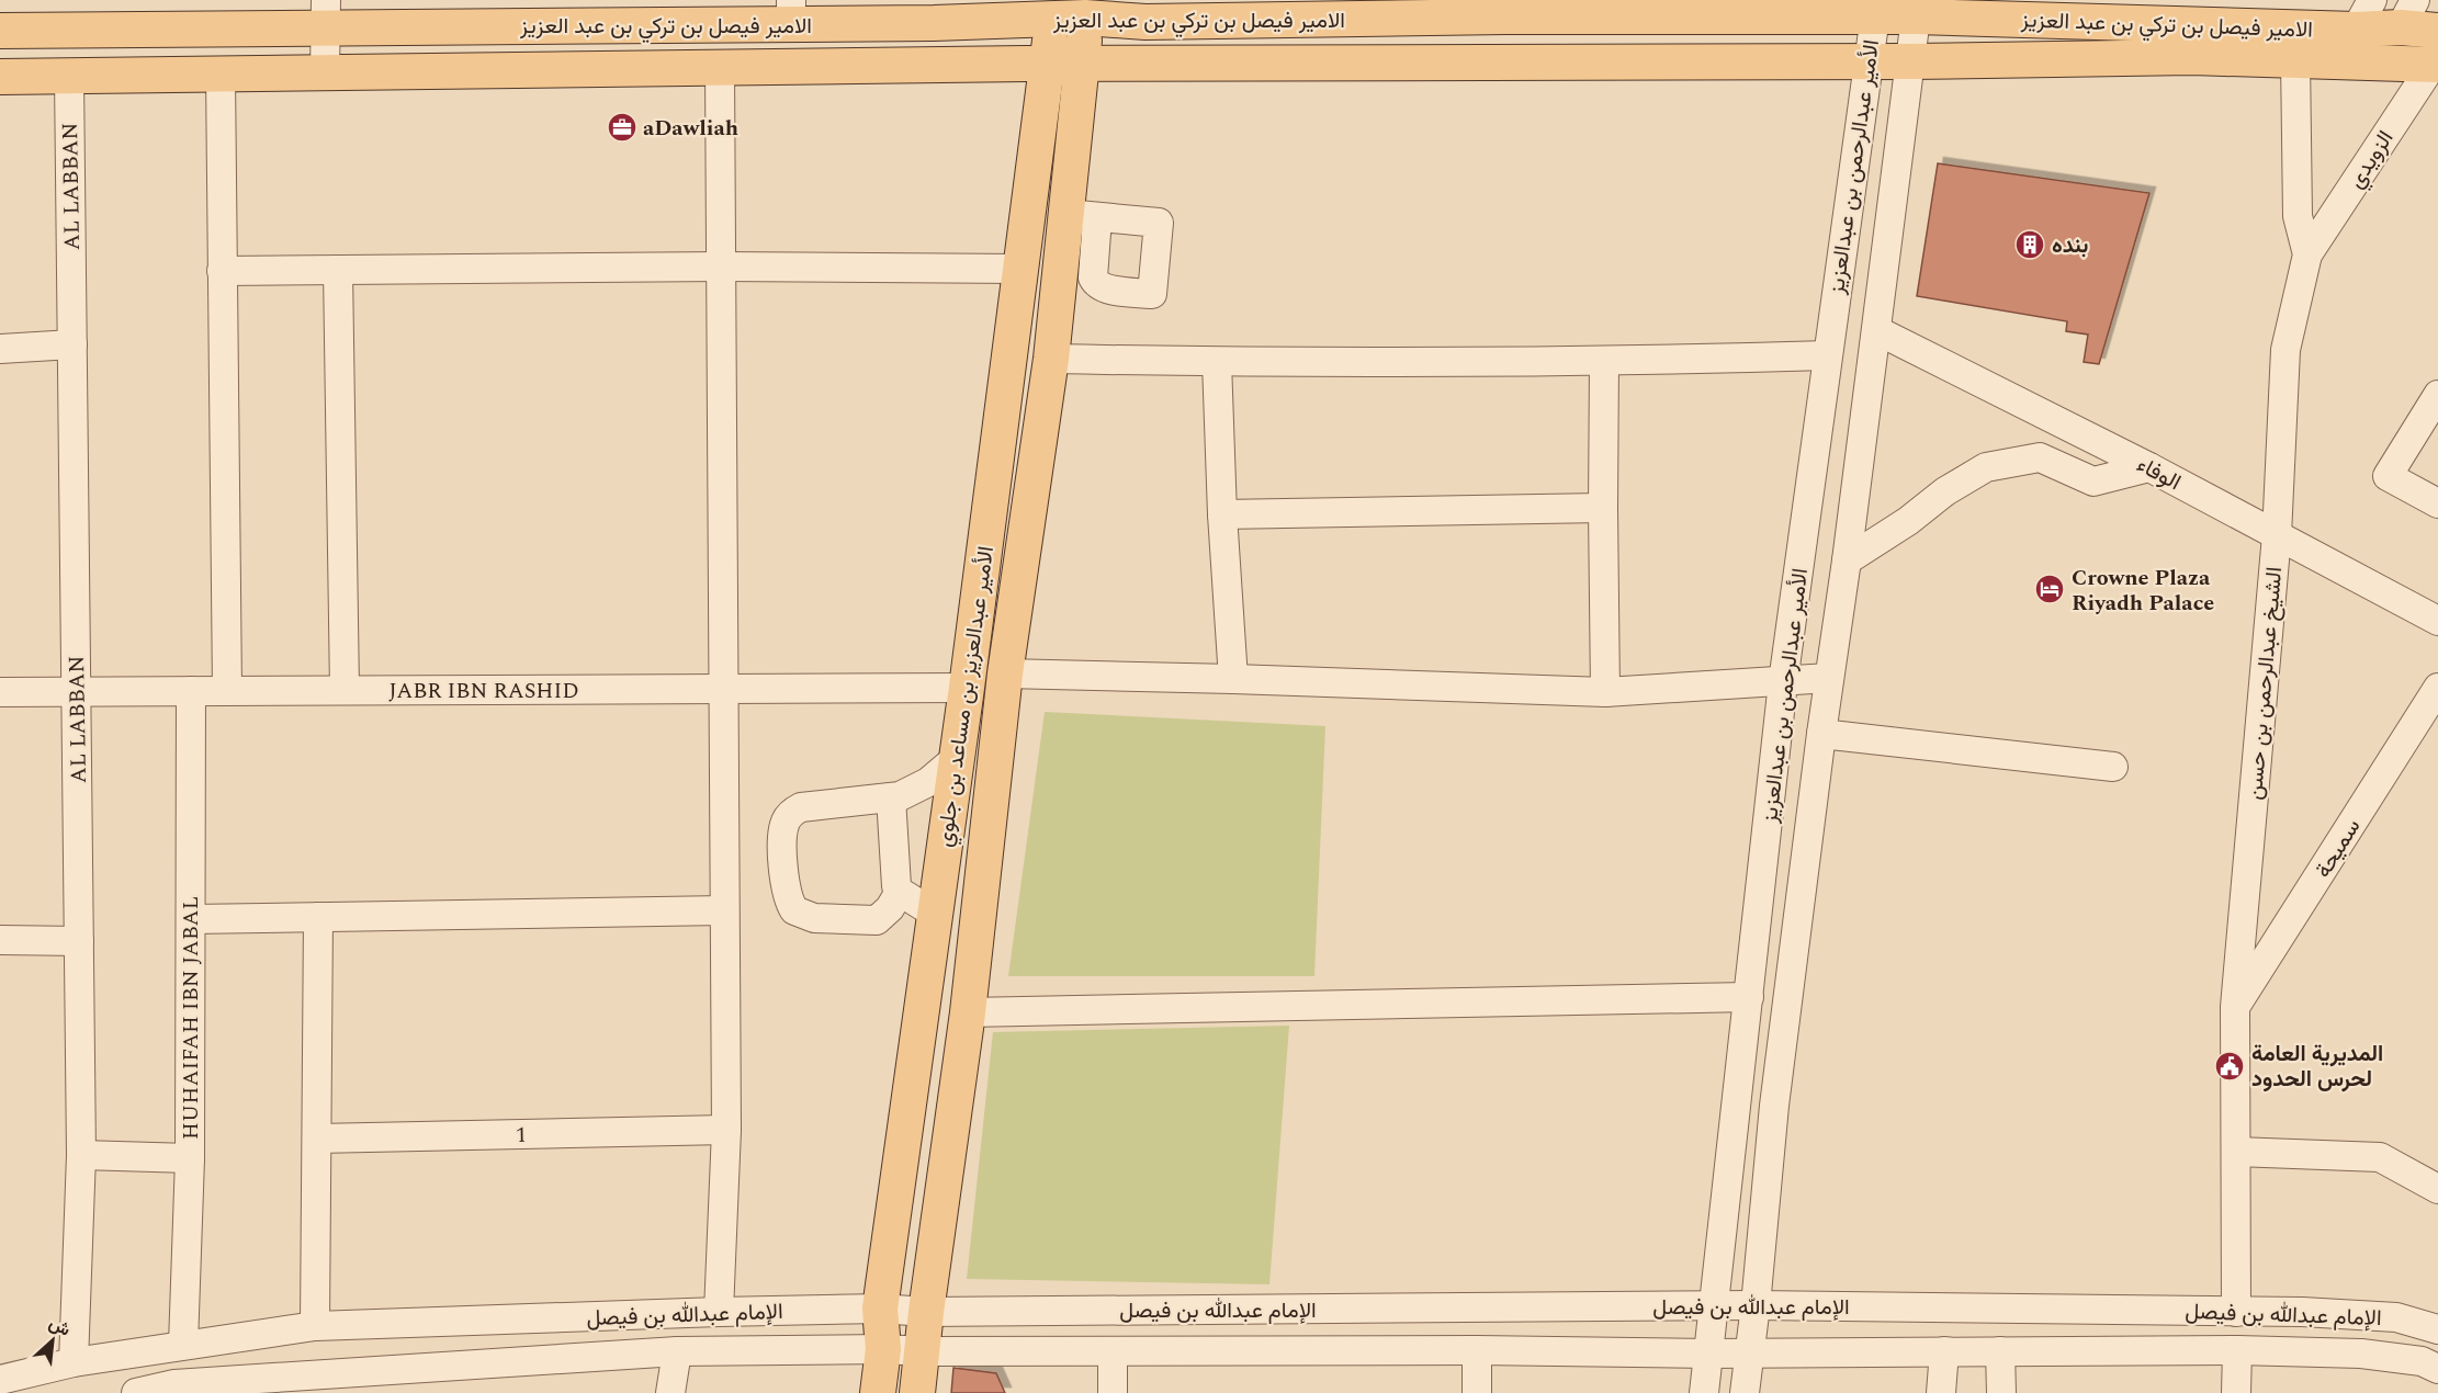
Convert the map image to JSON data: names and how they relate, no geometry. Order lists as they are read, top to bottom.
{
  "streets": {
    "main road": ["الامير فيصل بن تركي بن عبد العزيز", "الأمير عبدالعزيز بن مساعد بن جلوي"],
    "street": [
      "الزويدي",
      "الأمير عبدالرحمن بن عبدالعزيز",
      "AL LABBAN",
      "الوفاء",
      "الشيخ عبدالرحمن بن حسن",
      "JABR IBN RASHID",
      "سميحة",
      "HUHAIFAH IBN JABAL",
      "1",
      "الإمام عبدالله بن فيصل"
    ]
  },
  "crossings": [
    ["الامير فيصل بن تركي بن عبد العزيز", "الزويدي"],
    ["الامير فيصل بن تركي بن عبد العزيز", "الأمير عبدالرحمن بن عبدالعزيز"],
    ["الامير فيصل بن تركي بن عبد العزيز", "AL LABBAN"],
    ["الامير فيصل بن تركي بن عبد العزيز", "الشيخ عبدالرحمن بن حسن"],
    ["الامير فيصل بن تركي بن عبد العزيز", "الأمير عبدالعزيز بن مساعد بن جلوي"],
    ["الزويدي", "الشيخ عبدالرحمن بن حسن"],
    ["الأمير عبدالرحمن بن عبدالعزيز", "الوفاء"],
    ["الأمير عبدالرحمن بن عبدالعزيز", "الإمام عبدالله بن فيصل"],
    ["AL LABBAN", "JABR IBN RASHID"],
    ["AL LABBAN", "الإمام عبدالله بن فيصل"],
    ["الوفاء", "الشيخ عبدالرحمن بن حسن"],
    ["الشيخ عبدالرحمن بن حسن", "سميحة"],
    ["الشيخ عبدالرحمن بن حسن", "الإمام عبدالله بن فيصل"],
    ["JABR IBN RASHID", "الأمير عبدالعزيز بن مساعد بن جلوي"],
    ["JABR IBN RASHID", "HUHAIFAH IBN JABAL"],
    ["الأمير عبدالعزيز بن مساعد بن جلوي", "الإمام عبدالله بن فيصل"],
    ["HUHAIFAH IBN JABAL", "الإمام عبدالله بن فيصل"]
  ],
  "places": {
    "office": ["aDawliah"],
    "building": ["بنده"],
    "hotel": ["Crowne Plaza Riyadh Palace"],
    "public building": ["المديرية العامة لحرس الحدود"]
  },
  "north": "top right"
}
